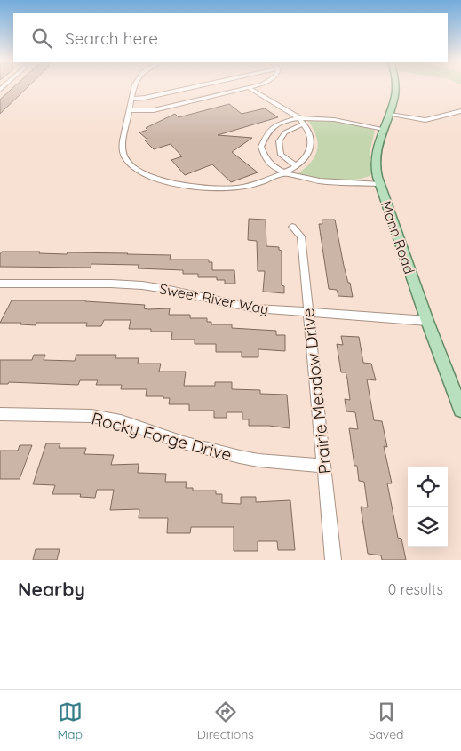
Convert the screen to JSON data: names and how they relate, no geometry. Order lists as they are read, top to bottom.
{
  "streets": {
    "main road": ["Mann Road"],
    "street": ["Sweet River Way", "Prairie Meadow Drive", "Rocky Forge Drive"]
  },
  "crossings": [
    ["Mann Road", "Sweet River Way"],
    ["Sweet River Way", "Prairie Meadow Drive"],
    ["Prairie Meadow Drive", "Rocky Forge Drive"]
  ],
  "page": {
    "search": "Search here",
    "heading": ["Nearby", "0 results"],
    "nav": ["Map", "Directions", "Saved"]
  }
}
